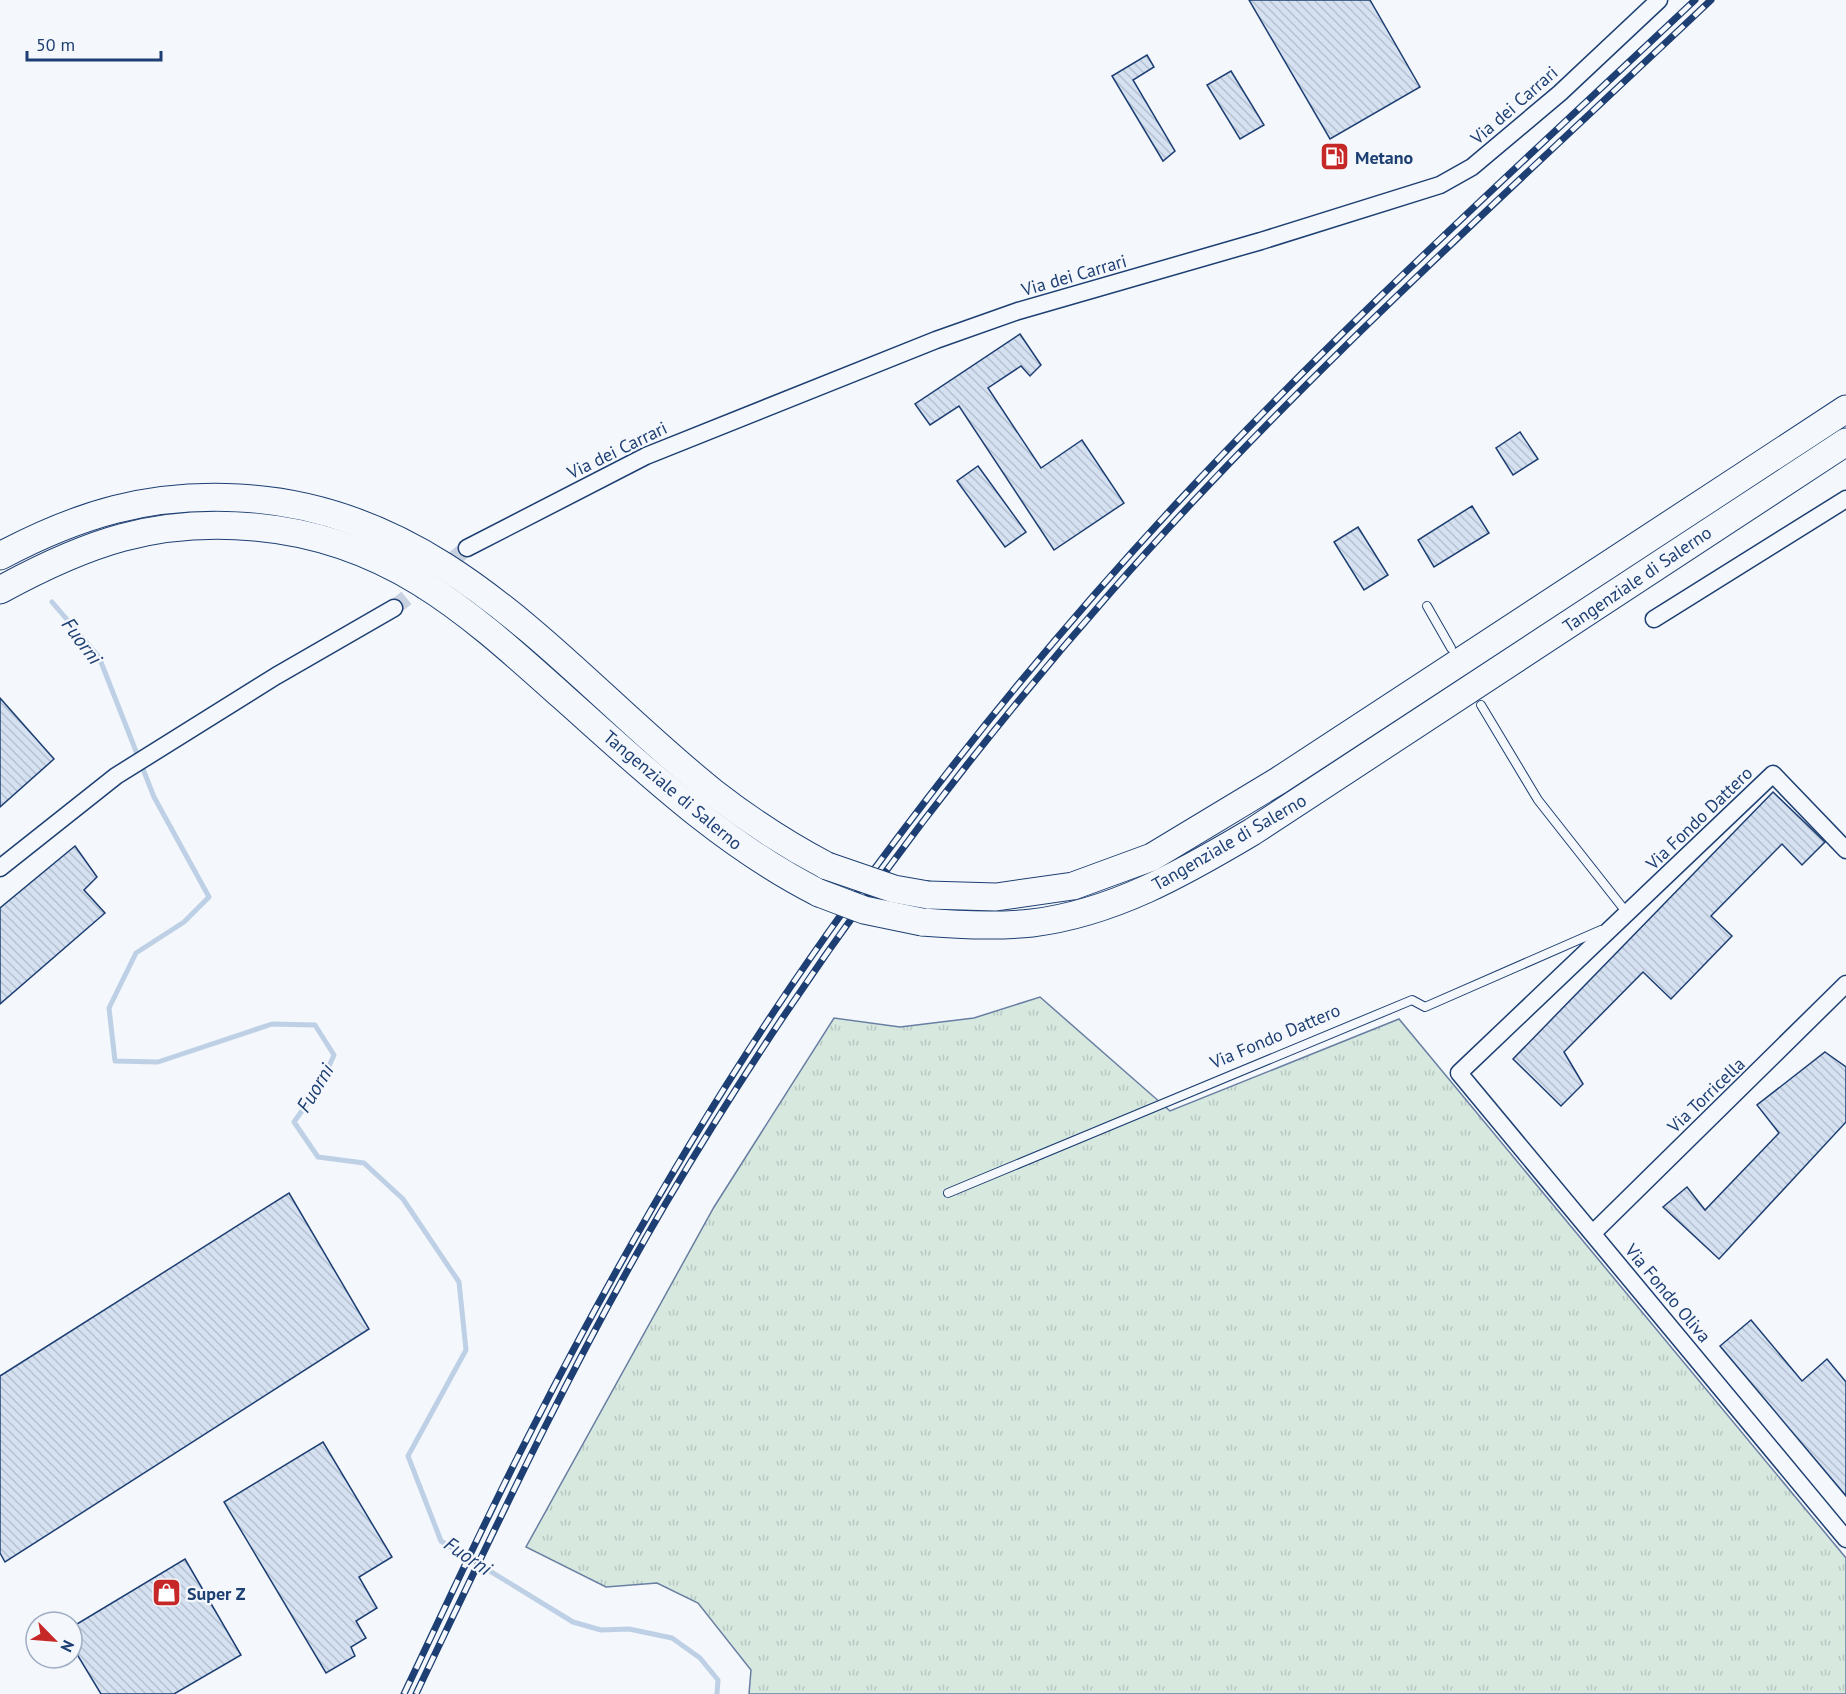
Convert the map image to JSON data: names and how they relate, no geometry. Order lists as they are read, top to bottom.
{
  "streets": {
    "highway": ["Tangenziale di Salerno"],
    "street": [
      "Via dei Carrari",
      "Via Fondo Dattero",
      "Via Torricella",
      "Via Fondo Oliva"
    ]
  },
  "crossings": [
    ["Via Fondo Dattero", "Via Fondo Oliva"],
    ["Via Torricella", "Via Fondo Oliva"]
  ],
  "water": ["Fuorni"],
  "places": {
    "fuel station": ["Metano"],
    "shop": ["Super Z"]
  },
  "scale_bar": "50 m",
  "north": "bottom right"
}
